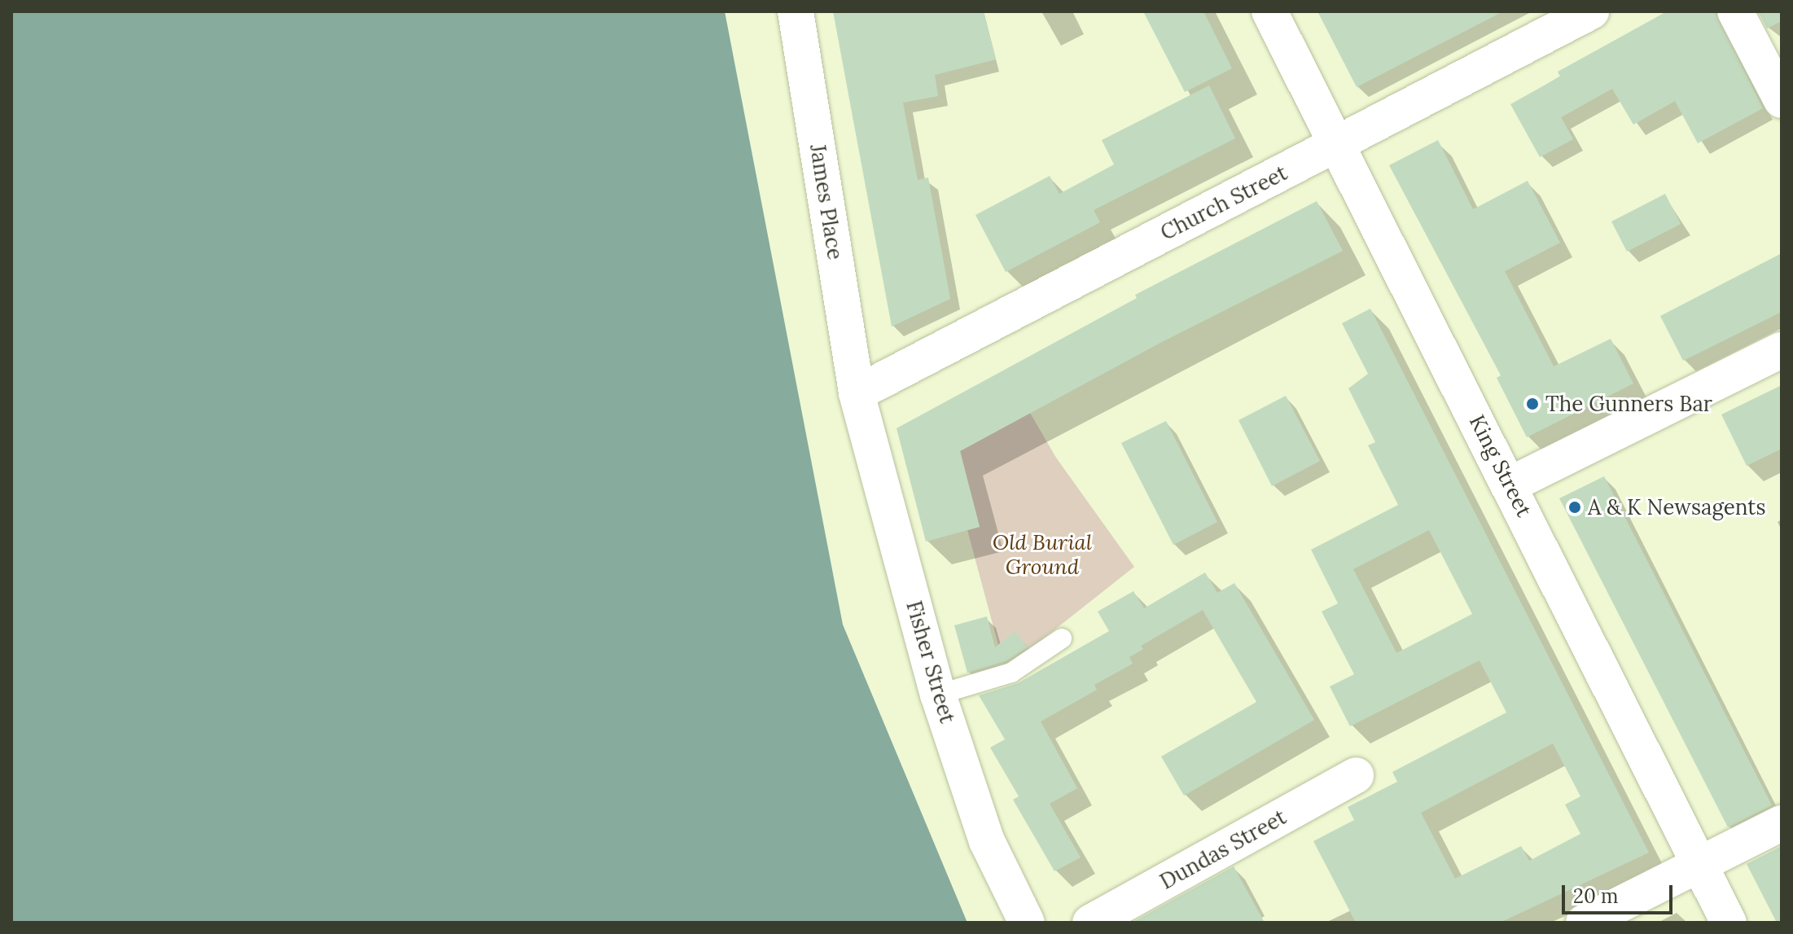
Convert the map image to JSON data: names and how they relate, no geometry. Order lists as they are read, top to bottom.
{
  "streets": {
    "street": [
      "James Place",
      "Church Street",
      "King Street",
      "Fisher Street",
      "Dundas Street"
    ]
  },
  "crossings": [
    ["James Place", "Church Street"],
    ["James Place", "Fisher Street"],
    ["Church Street", "King Street"],
    ["Church Street", "Fisher Street"]
  ],
  "parks": ["Old Burial Ground"],
  "places": ["The Gunners Bar", "A & K Newsagents"],
  "scale_bar": "20 m"
}
